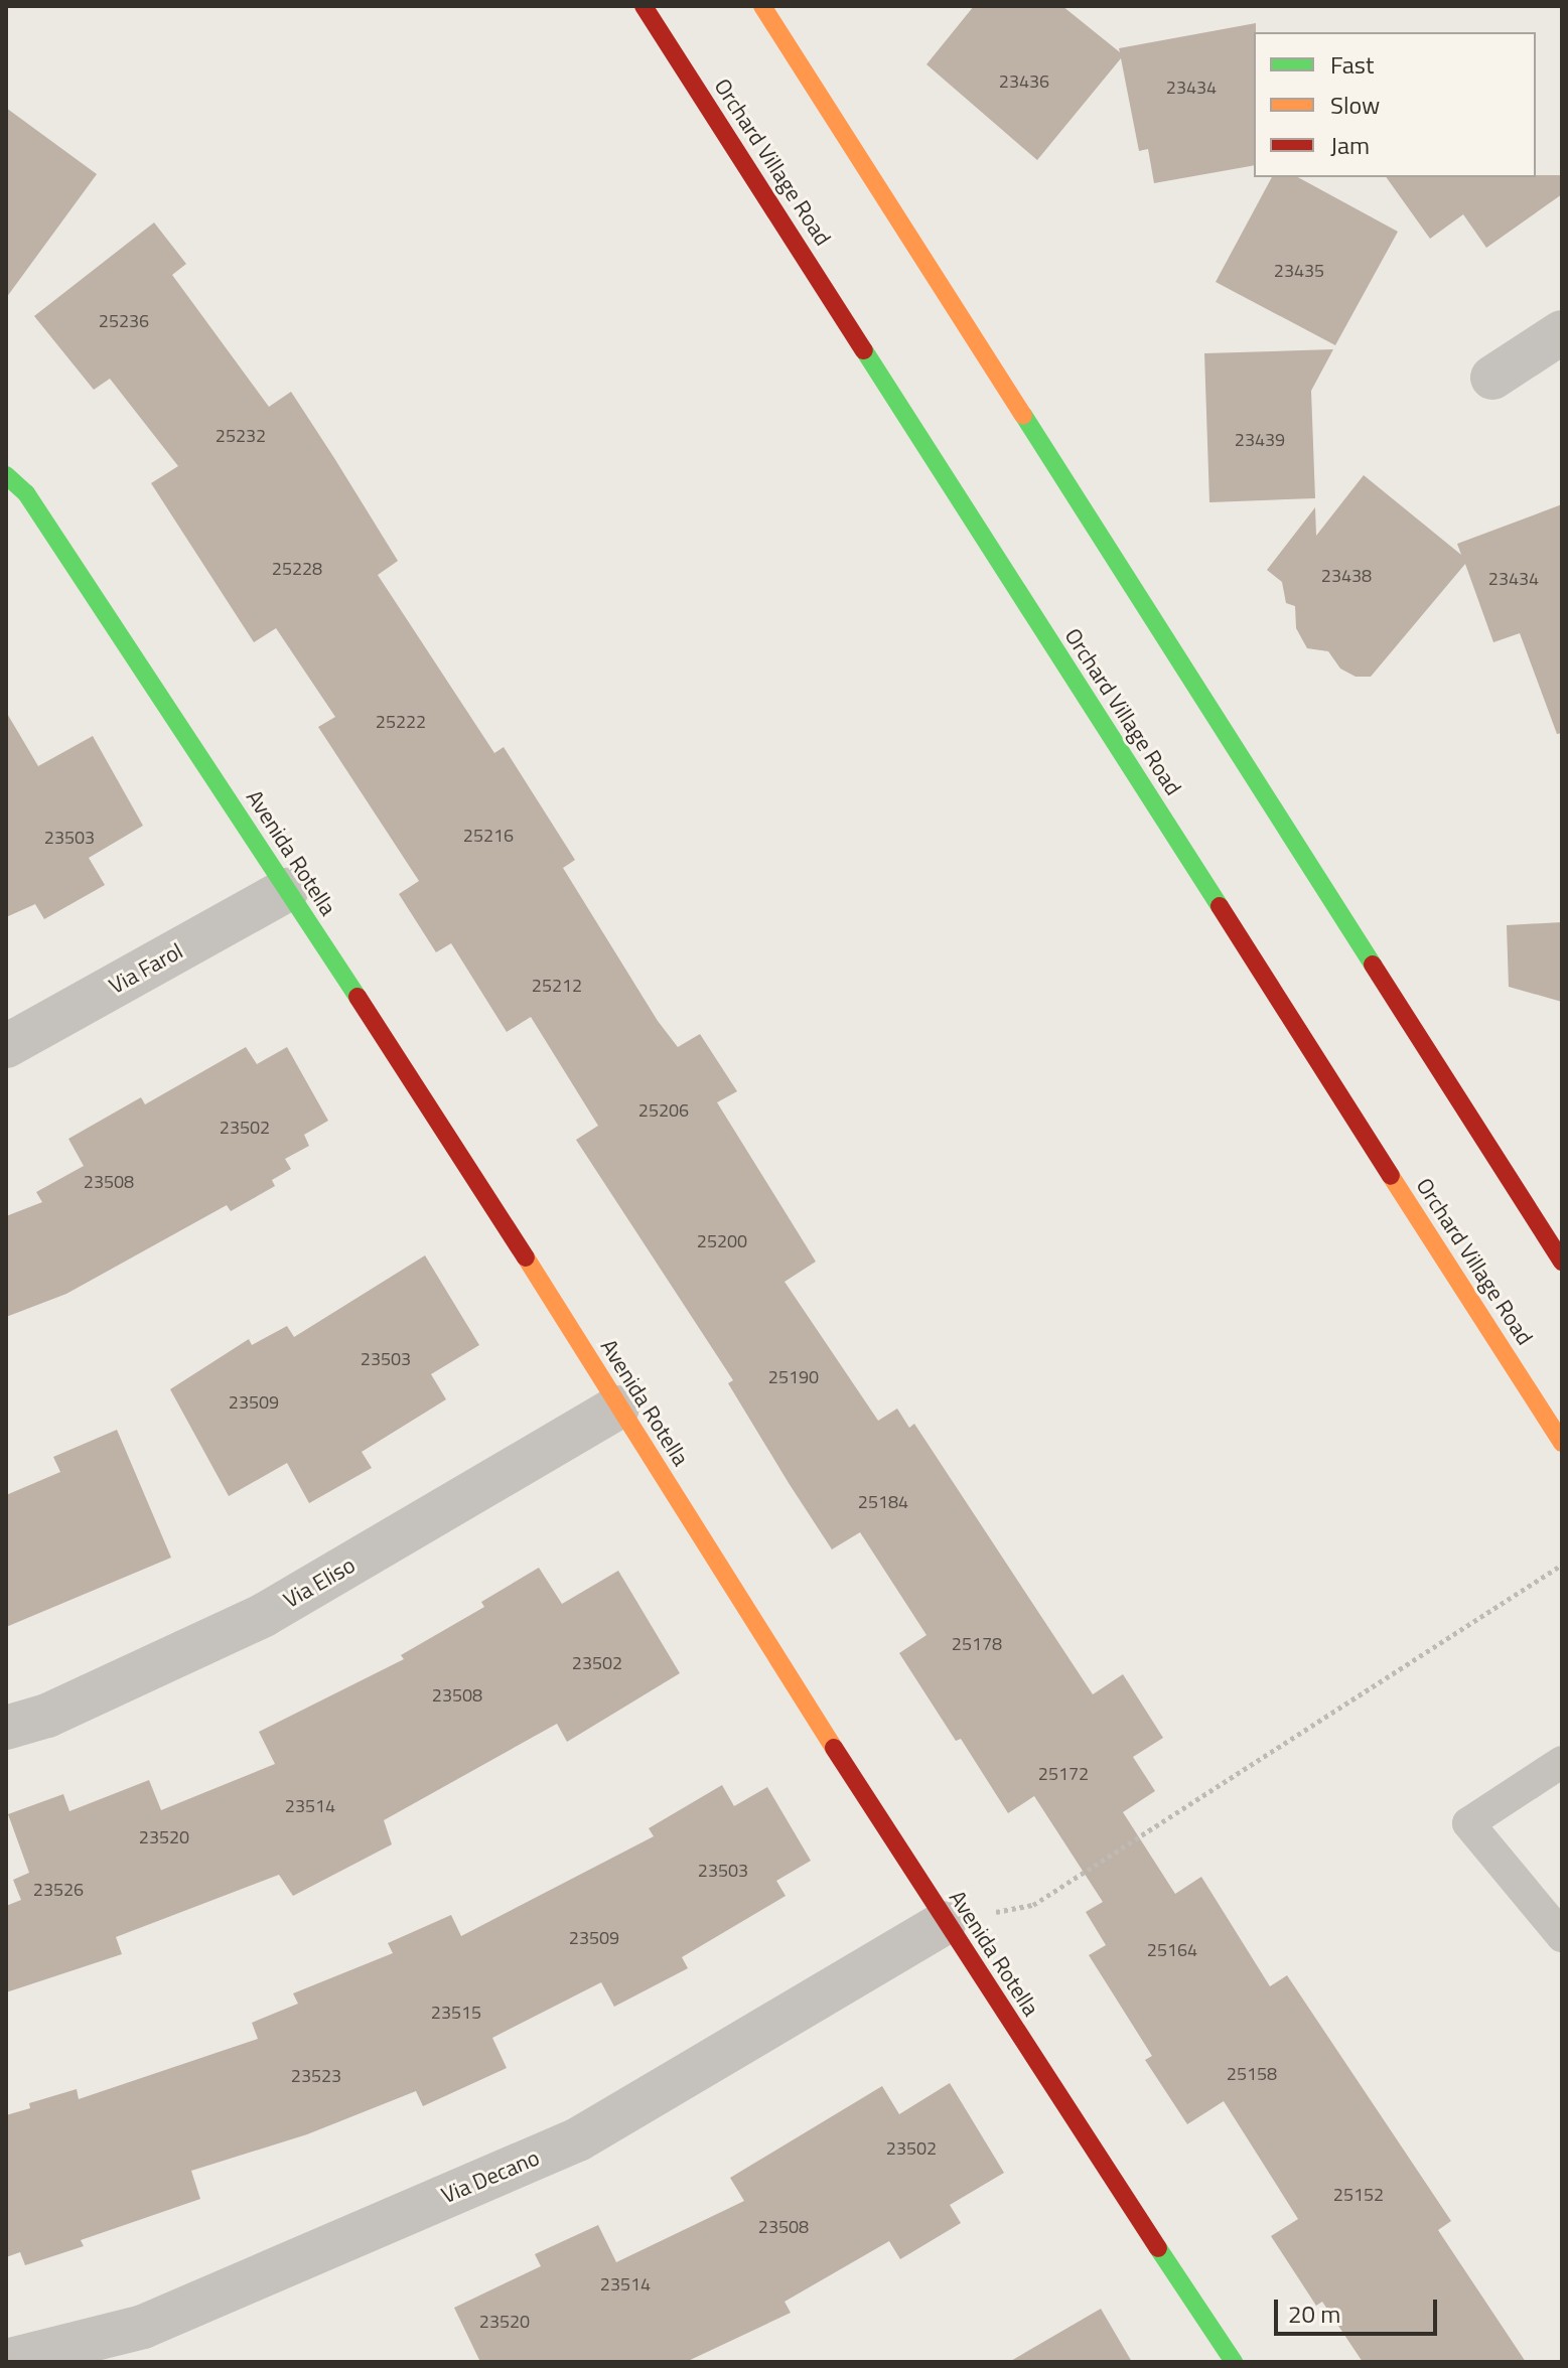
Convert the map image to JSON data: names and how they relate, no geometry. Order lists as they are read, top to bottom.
{
  "streets": {
    "main road": ["Orchard Village Road", "Avenida Rotella"],
    "street": ["Via Farol", "Via Eliso", "Via Decano"]
  },
  "crossings": [
    ["Avenida Rotella", "Via Farol"],
    ["Avenida Rotella", "Via Eliso"],
    ["Avenida Rotella", "Via Decano"]
  ],
  "house_numbers": [
    "23436",
    "23434",
    "23435",
    "25236",
    "25232",
    "23439",
    "25228",
    "23438",
    "23434",
    "25222",
    "25216",
    "23503",
    "25212",
    "25206",
    "23502",
    "23508",
    "25200",
    "23503",
    "25190",
    "23509",
    "25184",
    "25178",
    "23502",
    "23508",
    "25172",
    "23514",
    "23520",
    "23503",
    "23526",
    "23509",
    "25164",
    "23515",
    "25158",
    "23523",
    "23502",
    "25152",
    "23508",
    "23514",
    "23520"
  ],
  "legend": ["Fast", "Slow", "Jam"],
  "scale_bar": "20 m"
}
